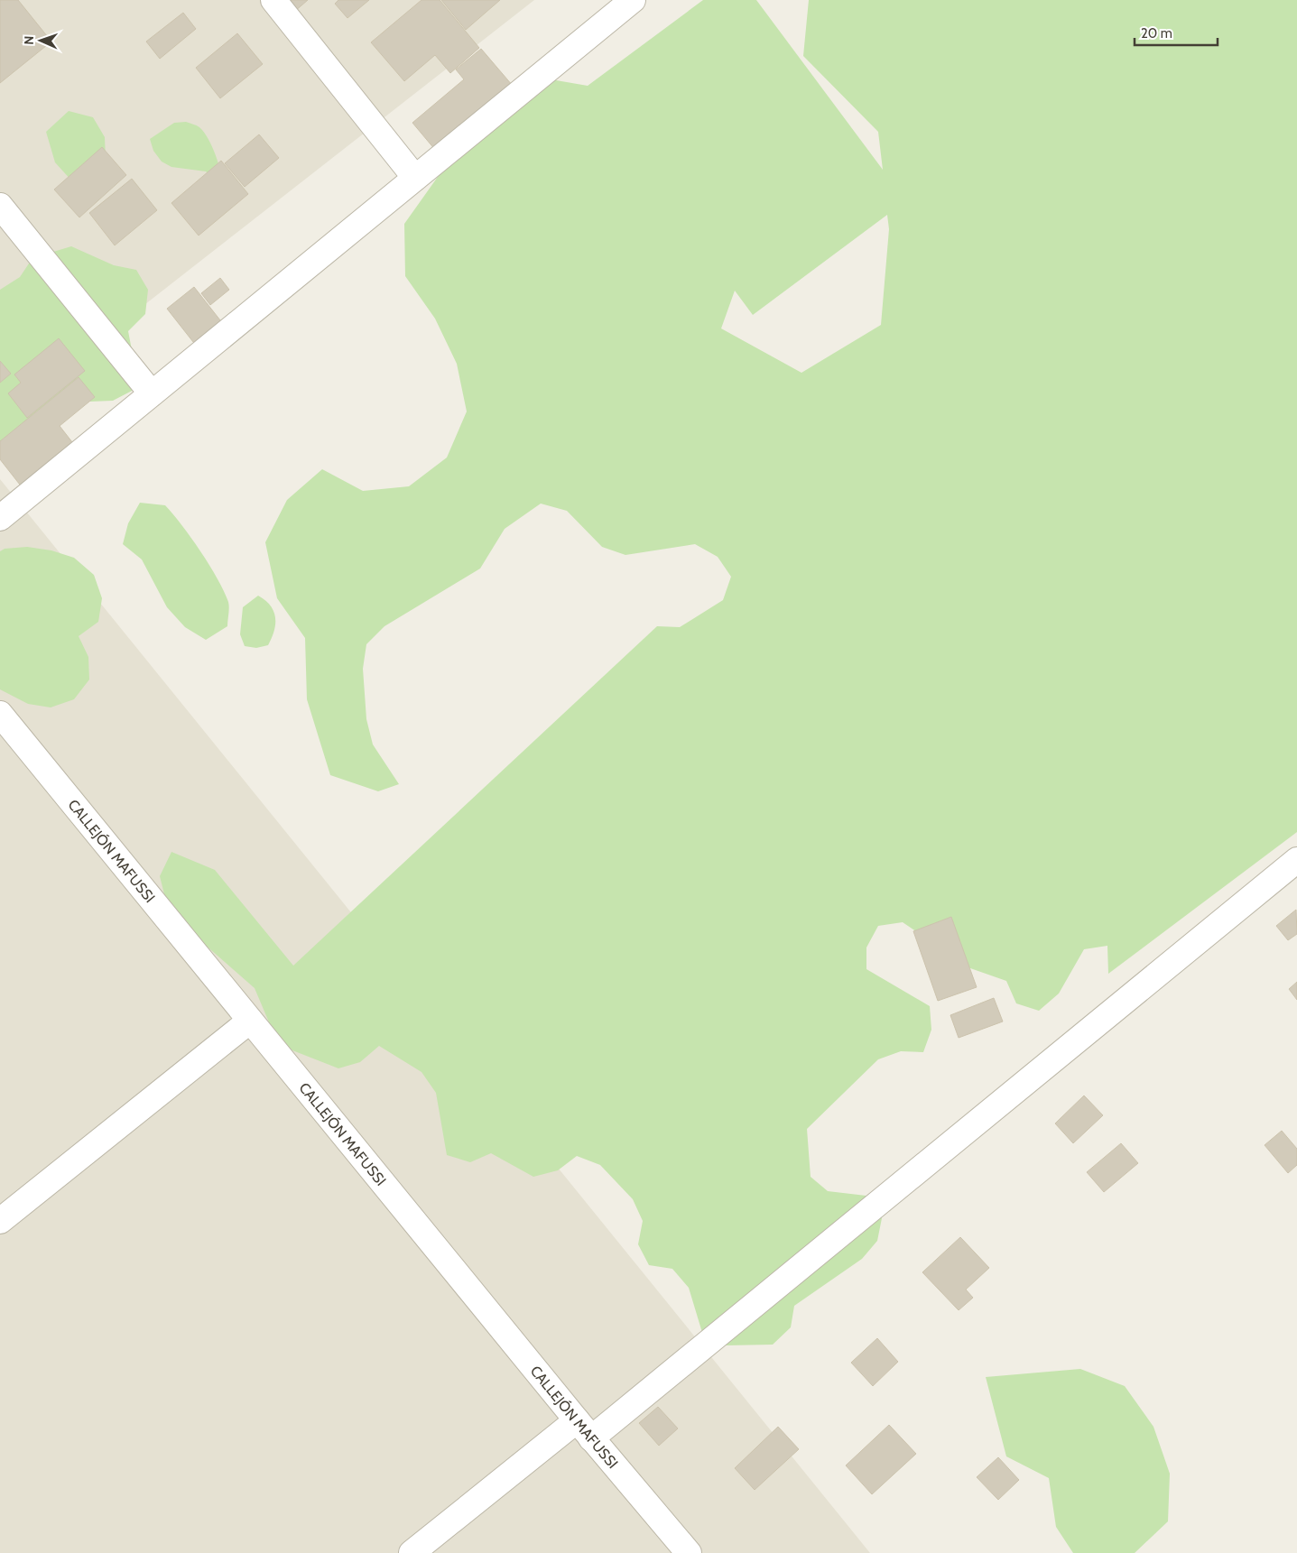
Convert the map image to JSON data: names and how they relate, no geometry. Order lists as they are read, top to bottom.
{
  "streets": {
    "street": ["CALLEJÓN MAFUSSI"]
  },
  "scale_bar": "20 m",
  "north": "left"
}
